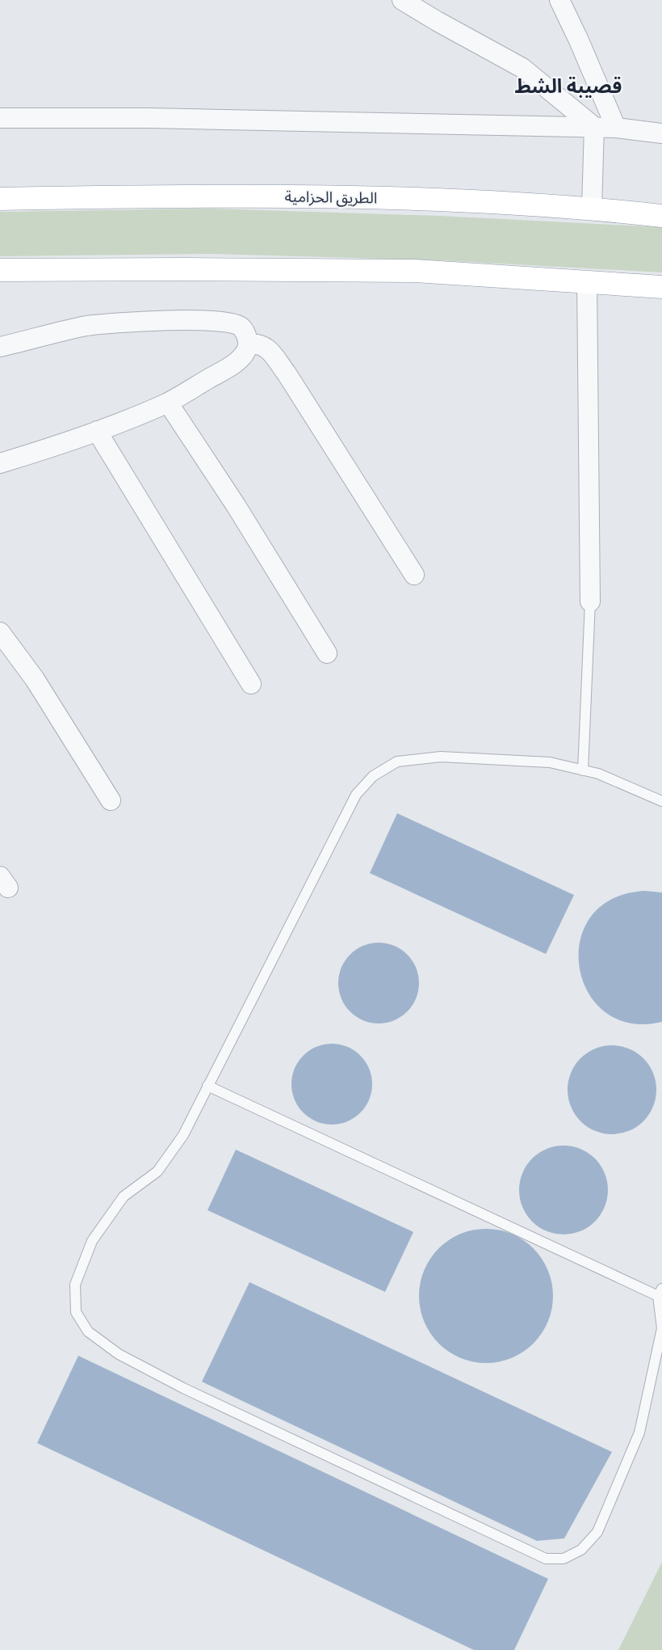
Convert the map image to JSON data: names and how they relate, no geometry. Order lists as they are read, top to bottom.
{
  "streets": {
    "highway": ["الطريق الحزامية"]
  },
  "districts": ["قصيبة الشط"]
}
